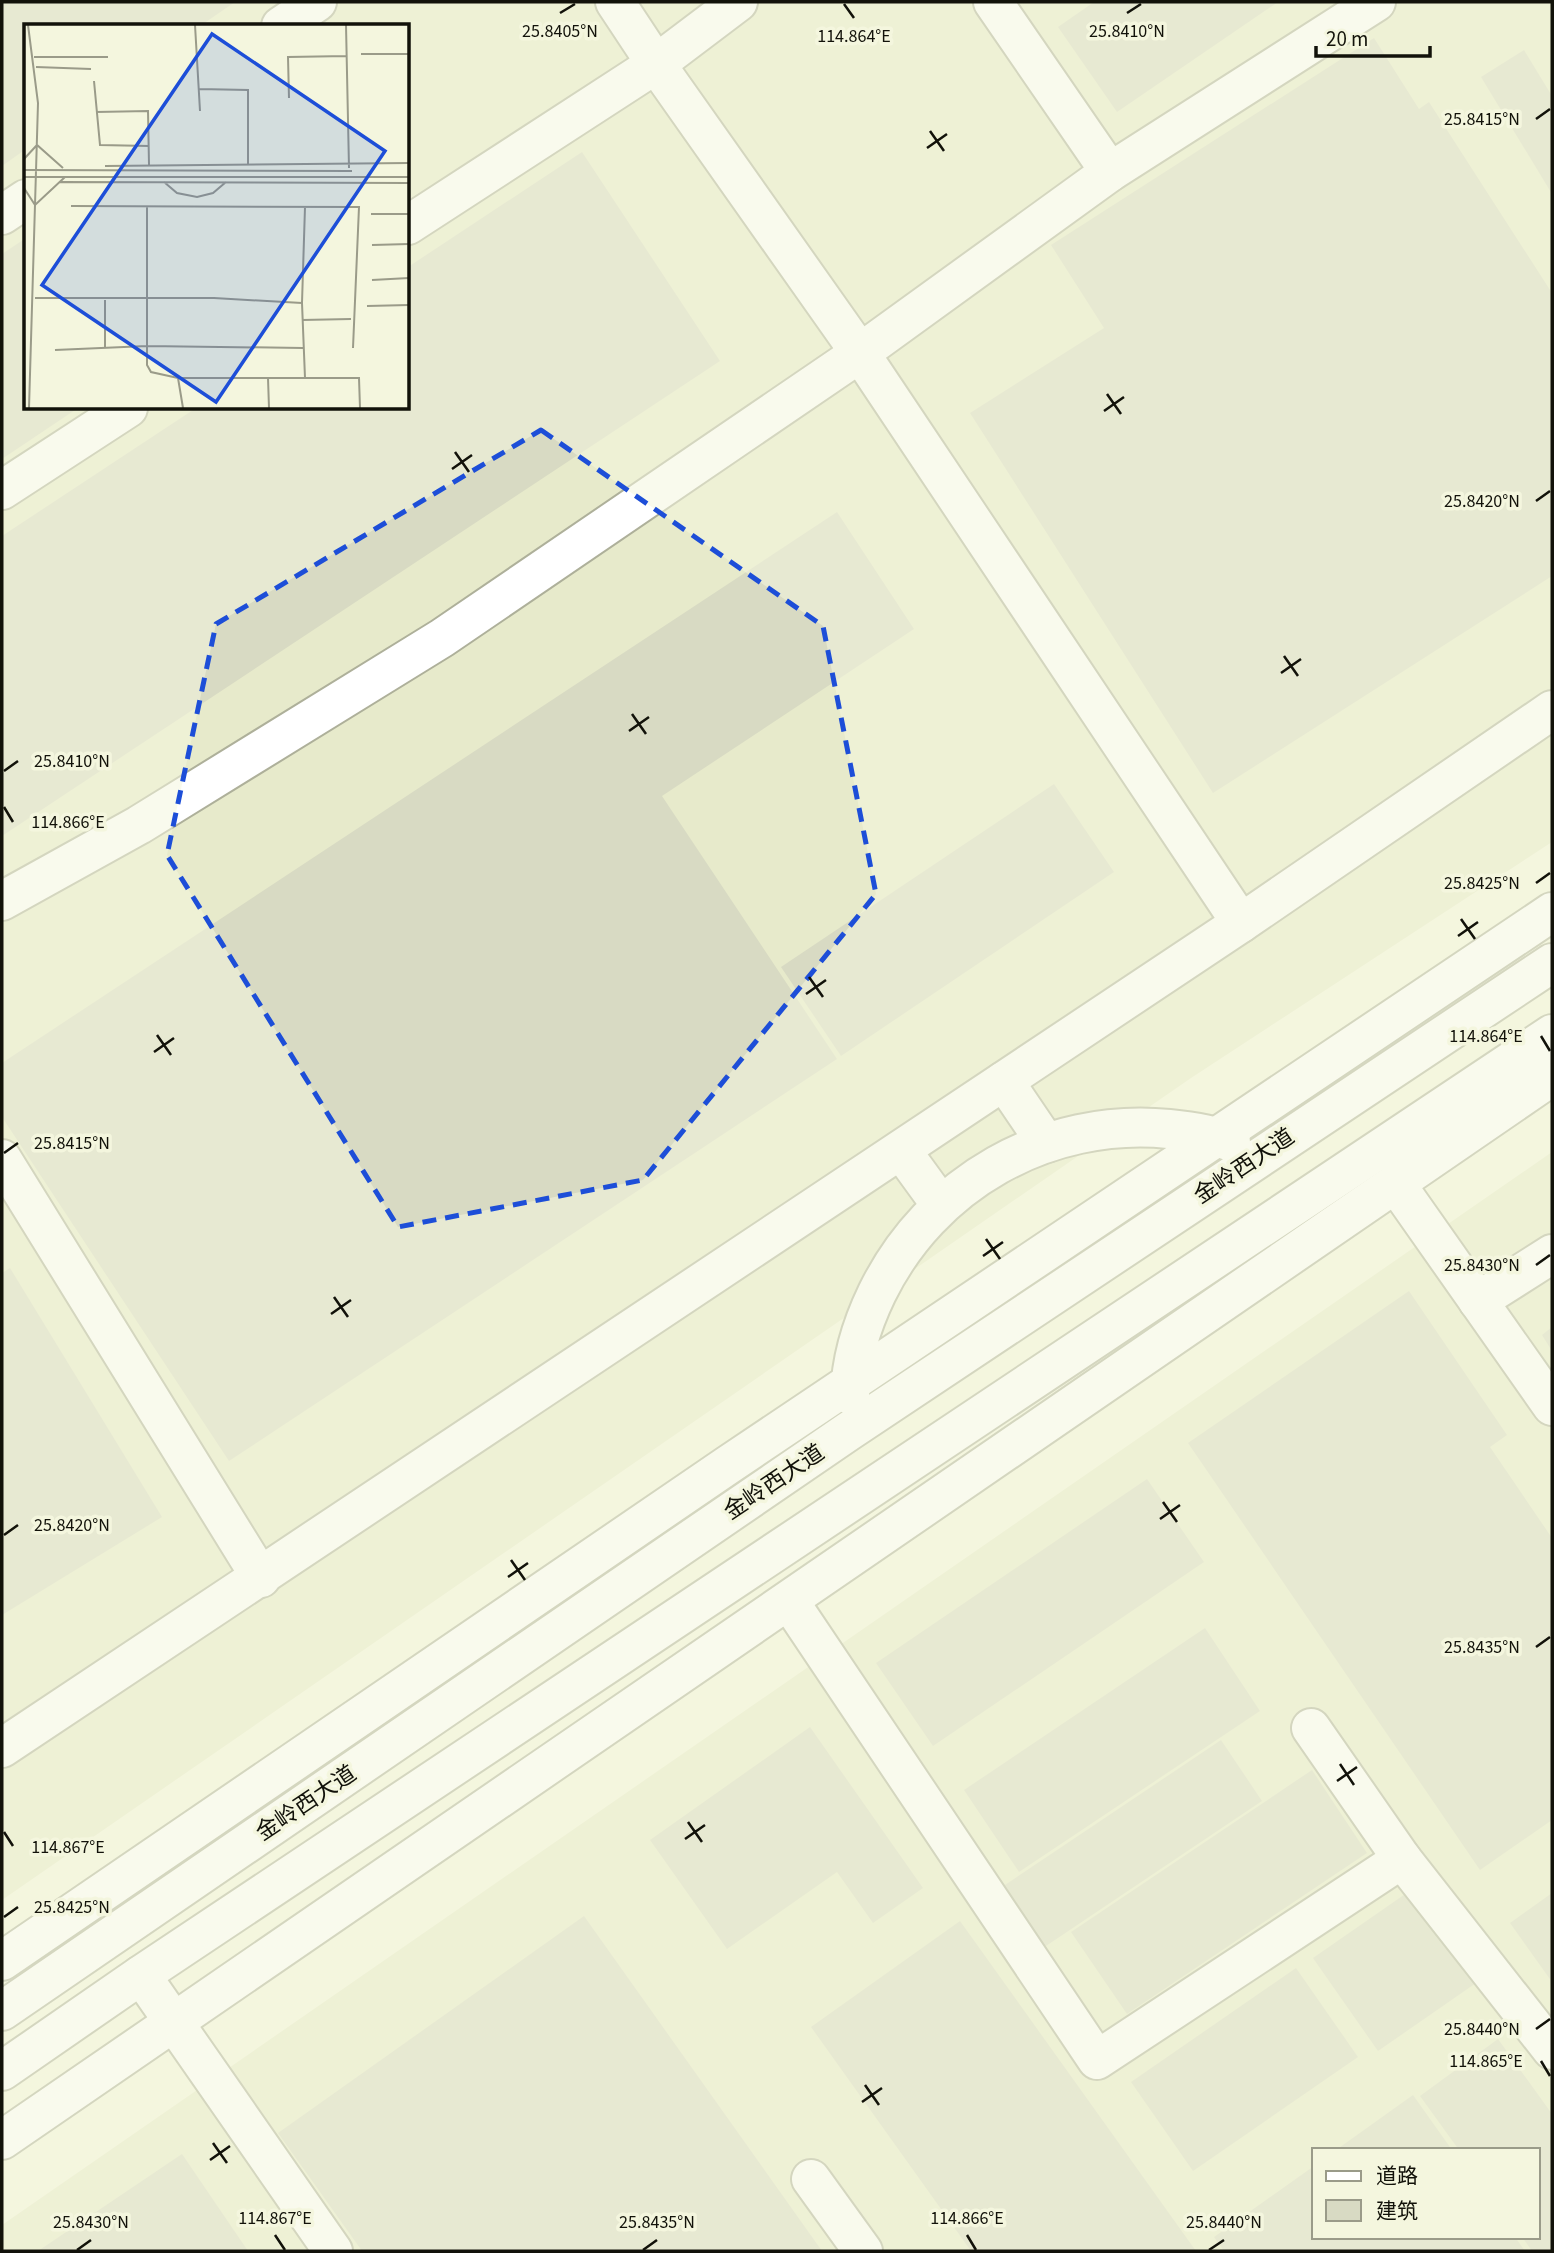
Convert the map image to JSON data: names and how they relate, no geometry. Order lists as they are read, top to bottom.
{
  "streets": {
    "street": ["金岭西大道"]
  },
  "legend": ["道路", "建筑"],
  "scale_bar": "20 m",
  "coordinates": [
    "25.8405°N",
    "25.8410°N",
    "114.864°E",
    "25.8415°N",
    "25.8420°N",
    "114.866°E",
    "25.8425°N",
    "25.8430°N",
    "25.8435°N",
    "114.867°E",
    "25.8440°N",
    "114.865°E"
  ]
}
